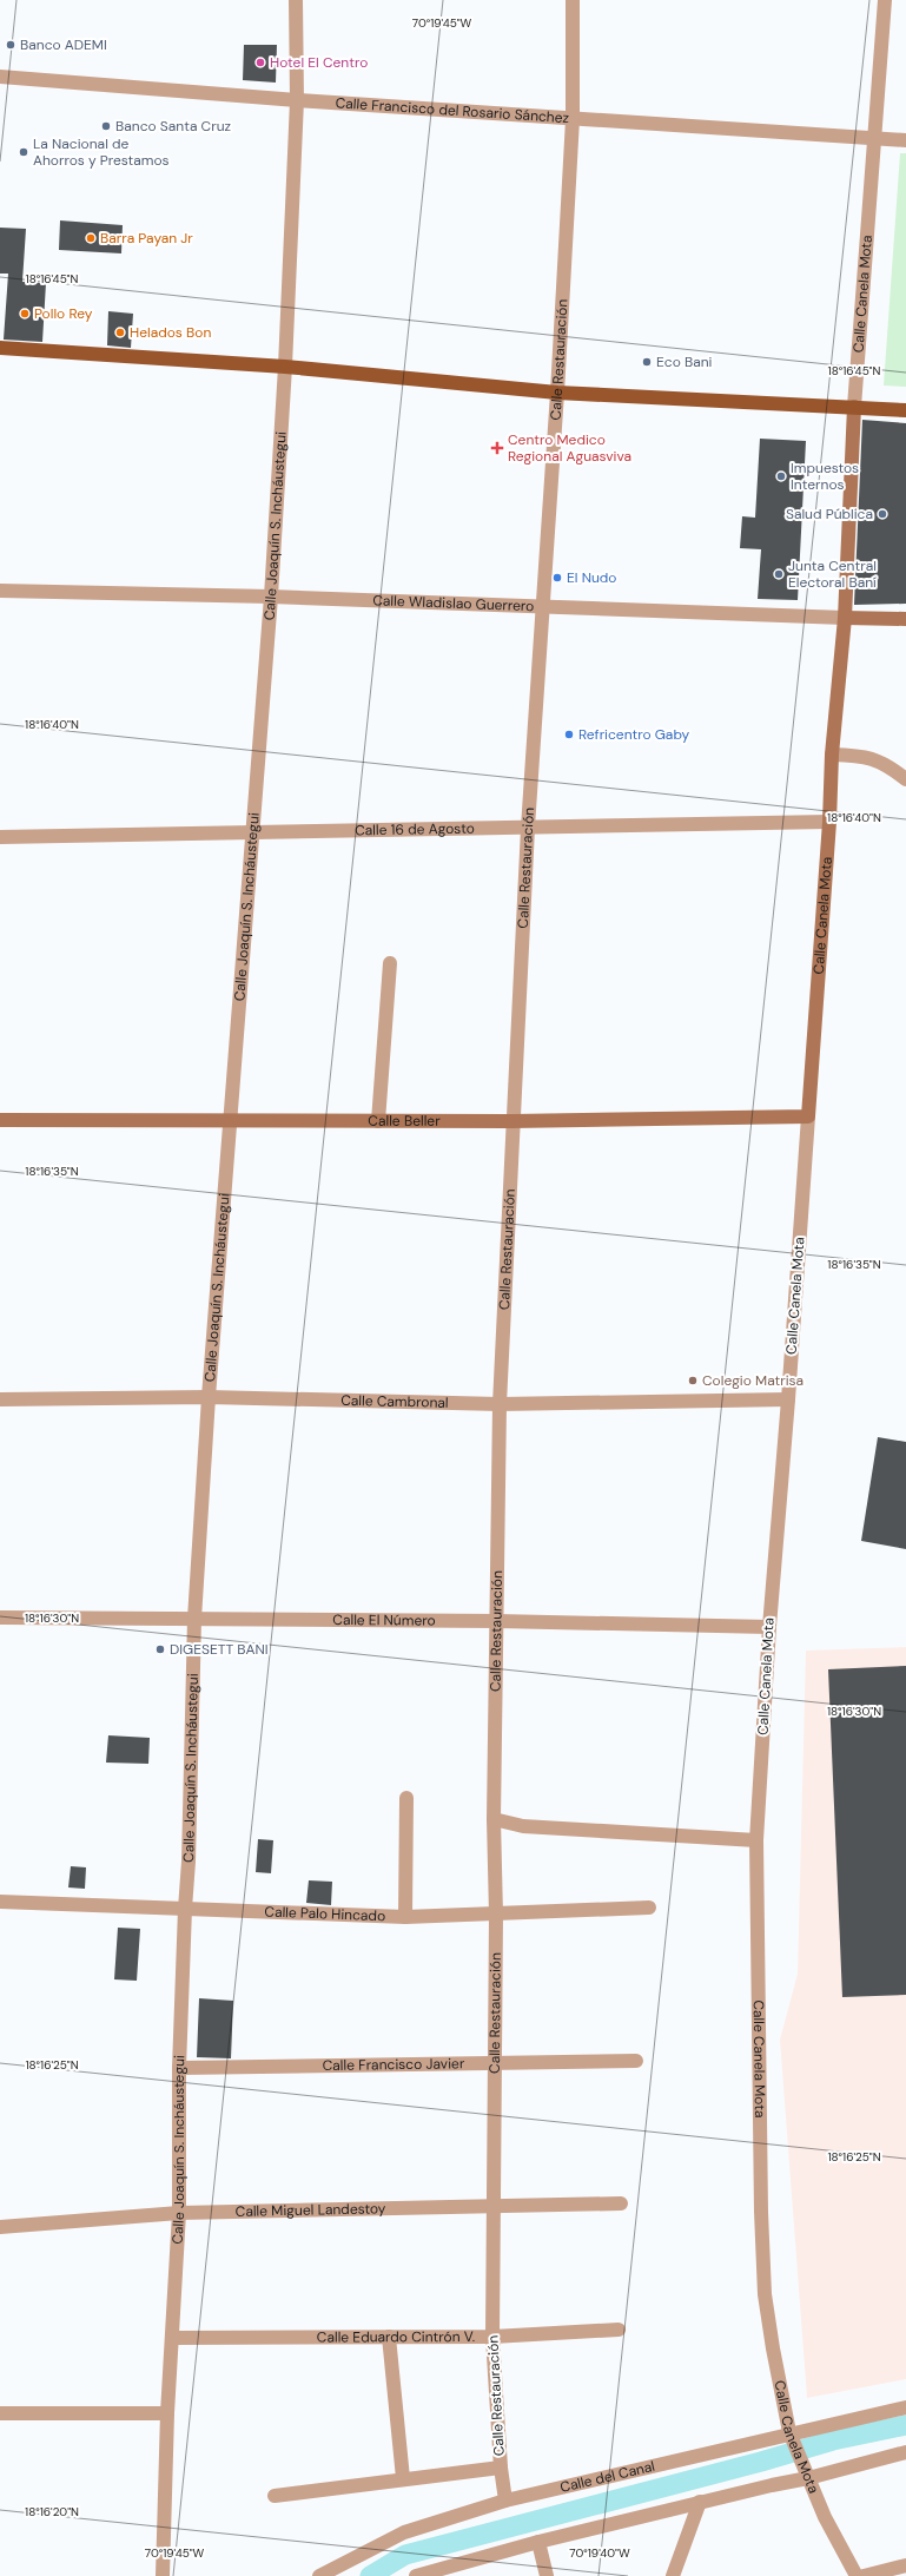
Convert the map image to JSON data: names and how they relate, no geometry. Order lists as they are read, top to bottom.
{
  "streets": {
    "main road": ["Calle Canela Mota", "Calle Wladislao Guerrero", "Calle Beller"],
    "street": [
      "Calle Francisco del Rosario Sánchez",
      "Calle Restauración",
      "Calle Joaquín S. Incháustegui",
      "Calle 16 de Agosto",
      "Calle Cambronal",
      "Calle El Número",
      "Calle Palo Hincado",
      "Calle Francisco Javier",
      "Calle Miguel Landestoy",
      "Calle Eduardo Cintrón V.",
      "Calle del Canal"
    ]
  },
  "crossings": [
    ["Calle Francisco del Rosario Sánchez", "Calle Canela Mota"],
    ["Calle Francisco del Rosario Sánchez", "Calle Restauración"],
    ["Calle Francisco del Rosario Sánchez", "Calle Joaquín S. Incháustegui"],
    ["Calle Canela Mota", "Calle Wladislao Guerrero"],
    ["Calle Canela Mota", "Calle 16 de Agosto"],
    ["Calle Canela Mota", "Calle Beller"],
    ["Calle Canela Mota", "Calle Cambronal"],
    ["Calle Canela Mota", "Calle El Número"],
    ["Calle Canela Mota", "Calle del Canal"],
    ["Calle Restauración", "Calle Wladislao Guerrero"],
    ["Calle Restauración", "Calle 16 de Agosto"],
    ["Calle Restauración", "Calle Beller"],
    ["Calle Restauración", "Calle Cambronal"],
    ["Calle Restauración", "Calle El Número"],
    ["Calle Restauración", "Calle Palo Hincado"],
    ["Calle Restauración", "Calle Francisco Javier"],
    ["Calle Restauración", "Calle Miguel Landestoy"],
    ["Calle Restauración", "Calle Eduardo Cintrón V."],
    ["Calle Restauración", "Calle del Canal"],
    ["Calle Joaquín S. Incháustegui", "Calle Wladislao Guerrero"],
    ["Calle Joaquín S. Incháustegui", "Calle 16 de Agosto"],
    ["Calle Joaquín S. Incháustegui", "Calle Beller"],
    ["Calle Joaquín S. Incháustegui", "Calle Cambronal"],
    ["Calle Joaquín S. Incháustegui", "Calle El Número"],
    ["Calle Joaquín S. Incháustegui", "Calle Palo Hincado"],
    ["Calle Joaquín S. Incháustegui", "Calle Francisco Javier"],
    ["Calle Joaquín S. Incháustegui", "Calle Miguel Landestoy"],
    ["Calle Joaquín S. Incháustegui", "Calle Eduardo Cintrón V."]
  ],
  "places": {
    "other": [
      "Banco ADEMI",
      "Hotel El Centro",
      "Banco Santa Cruz",
      "La Nacional de Ahorros y Prestamos",
      "Barra Payan Jr",
      "Pollo Rey",
      "Helados Bon",
      "Eco Bani",
      "Impuestos Internos",
      "Salud Pública",
      "Junta Central Electoral Baní",
      "El Nudo",
      "Refricentro Gaby",
      "Colegio Matrisa",
      "DIGESETT BANI"
    ],
    "health": ["Centro Medico Regional Aguasviva"]
  },
  "coordinates": [
    "70°19'45\"W",
    "18°16'45\"N",
    "18°16'40\"N",
    "18°16'35\"N",
    "18°16'30\"N",
    "18°16'25\"N",
    "18°16'20\"N",
    "70°19'40\"W"
  ]
}
